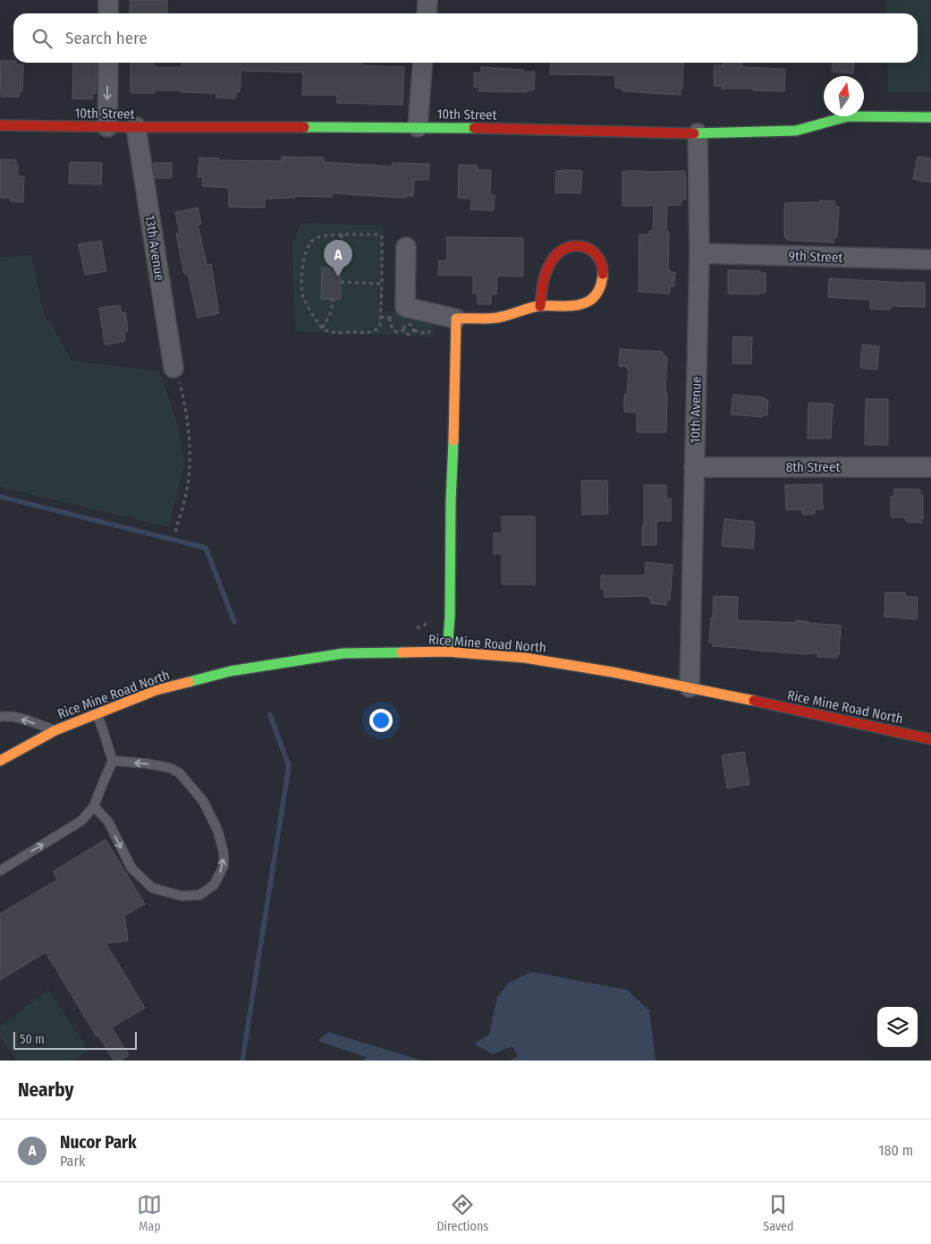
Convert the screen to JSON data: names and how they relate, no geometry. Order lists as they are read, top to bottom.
{
  "streets": {
    "street": [
      "10th Street",
      "13th Avenue",
      "9th Street",
      "10th Avenue",
      "8th Street",
      "Rice Mine Road North"
    ]
  },
  "crossings": [
    ["10th Street", "13th Avenue"],
    ["10th Street", "10th Avenue"],
    ["9th Street", "10th Avenue"],
    ["10th Avenue", "8th Street"],
    ["10th Avenue", "Rice Mine Road North"]
  ],
  "scale_bar": "50 m",
  "north": "top",
  "page": {
    "search": "Search here",
    "pins": "A",
    "scale": "50 m",
    "heading": "Nearby",
    "list": [
      {
        "mark": "A",
        "name": "Nucor Park",
        "note": "Park",
        "value": "180 m"
      }
    ],
    "nav": ["Map", "Directions", "Saved"]
  }
}
